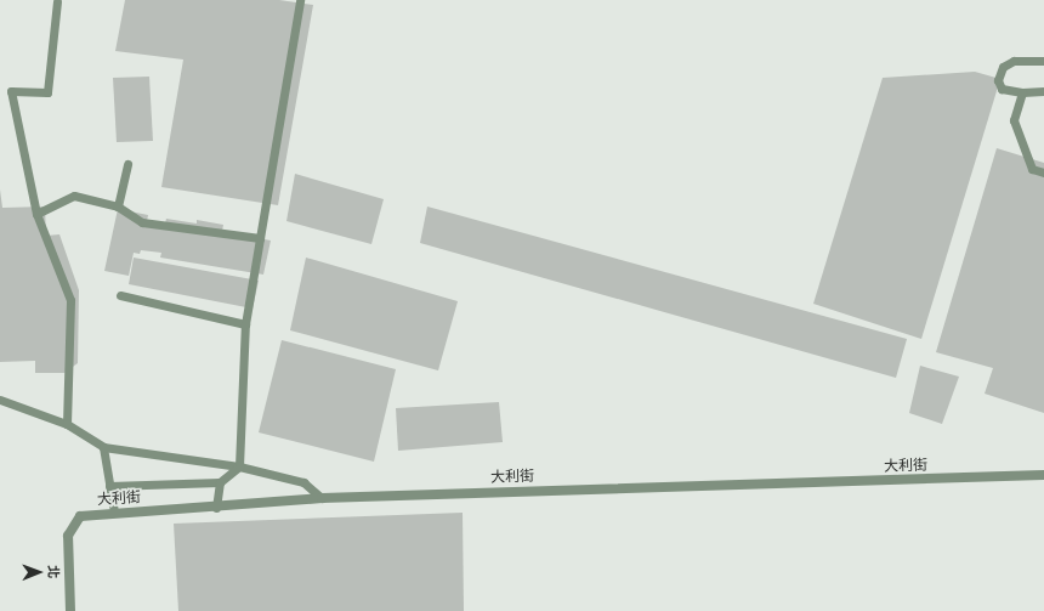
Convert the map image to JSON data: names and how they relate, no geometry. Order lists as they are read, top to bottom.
{
  "streets": {
    "street": ["大利街"]
  },
  "north": "right"
}
